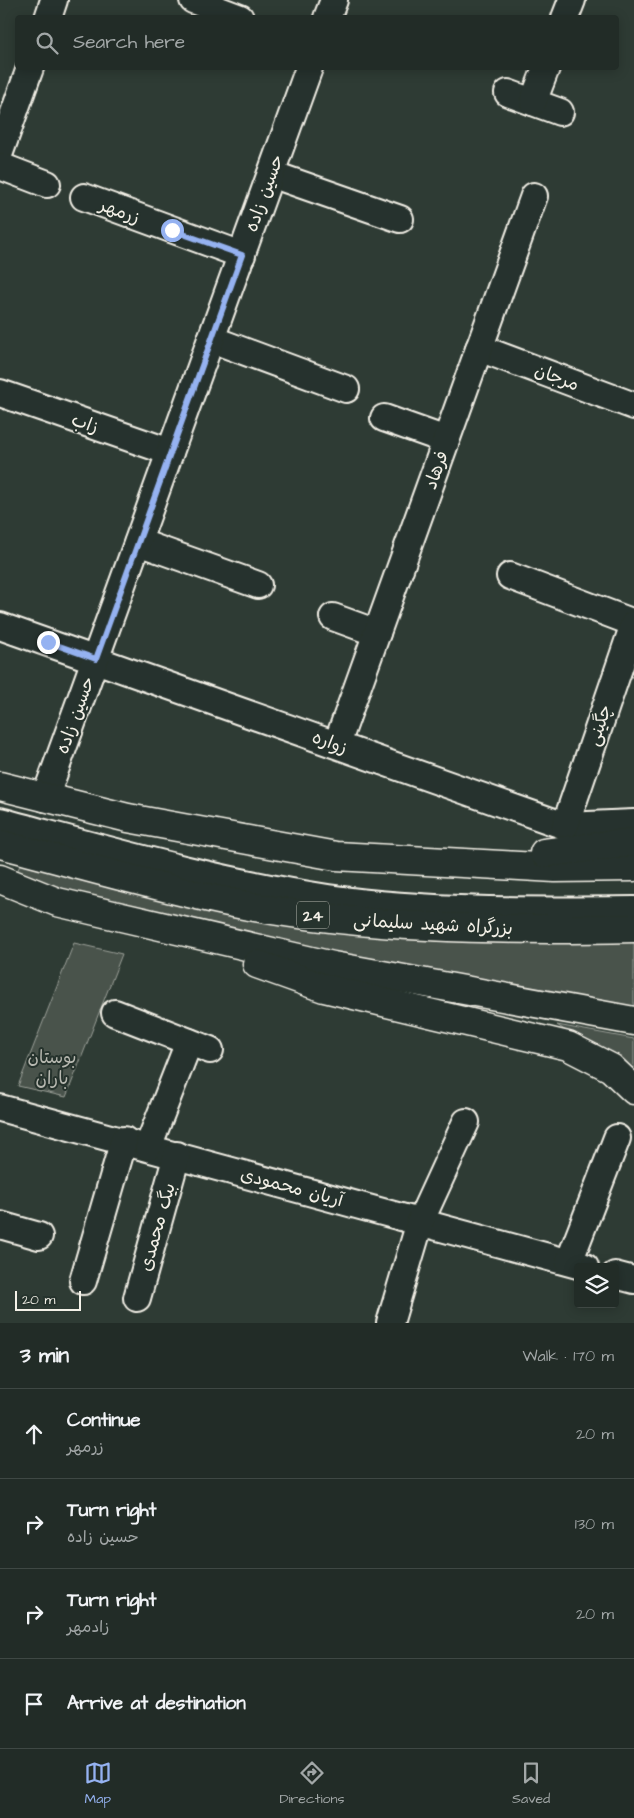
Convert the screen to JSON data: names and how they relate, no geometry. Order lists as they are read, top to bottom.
{
  "streets": {
    "highway": ["24", "بزرگراه شهید سلیمانی"],
    "street": [
      "حسین زاده",
      "زرمهر",
      "مرجان",
      "زاب",
      "فرهاد",
      "چگینی",
      "زواره",
      "آریان محمودی",
      "بیگ محمدی"
    ]
  },
  "crossings": [
    ["حسین زاده", "زرمهر"],
    ["حسین زاده", "زاب"],
    ["حسین زاده", "زواره"],
    ["مرجان", "فرهاد"],
    ["فرهاد", "زواره"],
    ["چگینی", "زواره"],
    ["آریان محمودی", "بیگ محمدی"]
  ],
  "parks": ["بوستان باران"],
  "scale_bar": "20 m",
  "page": {
    "search": "Search here",
    "scale": "20 m",
    "heading": ["3 min", "Walk · 170 m"],
    "list": [
      ["Continue", "زرمهر", "20 m"],
      ["Turn right", "حسین زاده", "130 m"],
      ["Turn right", "زادمهر", "20 m"],
      "Arrive at destination"
    ],
    "nav": ["Map", "Directions", "Saved"]
  }
}
